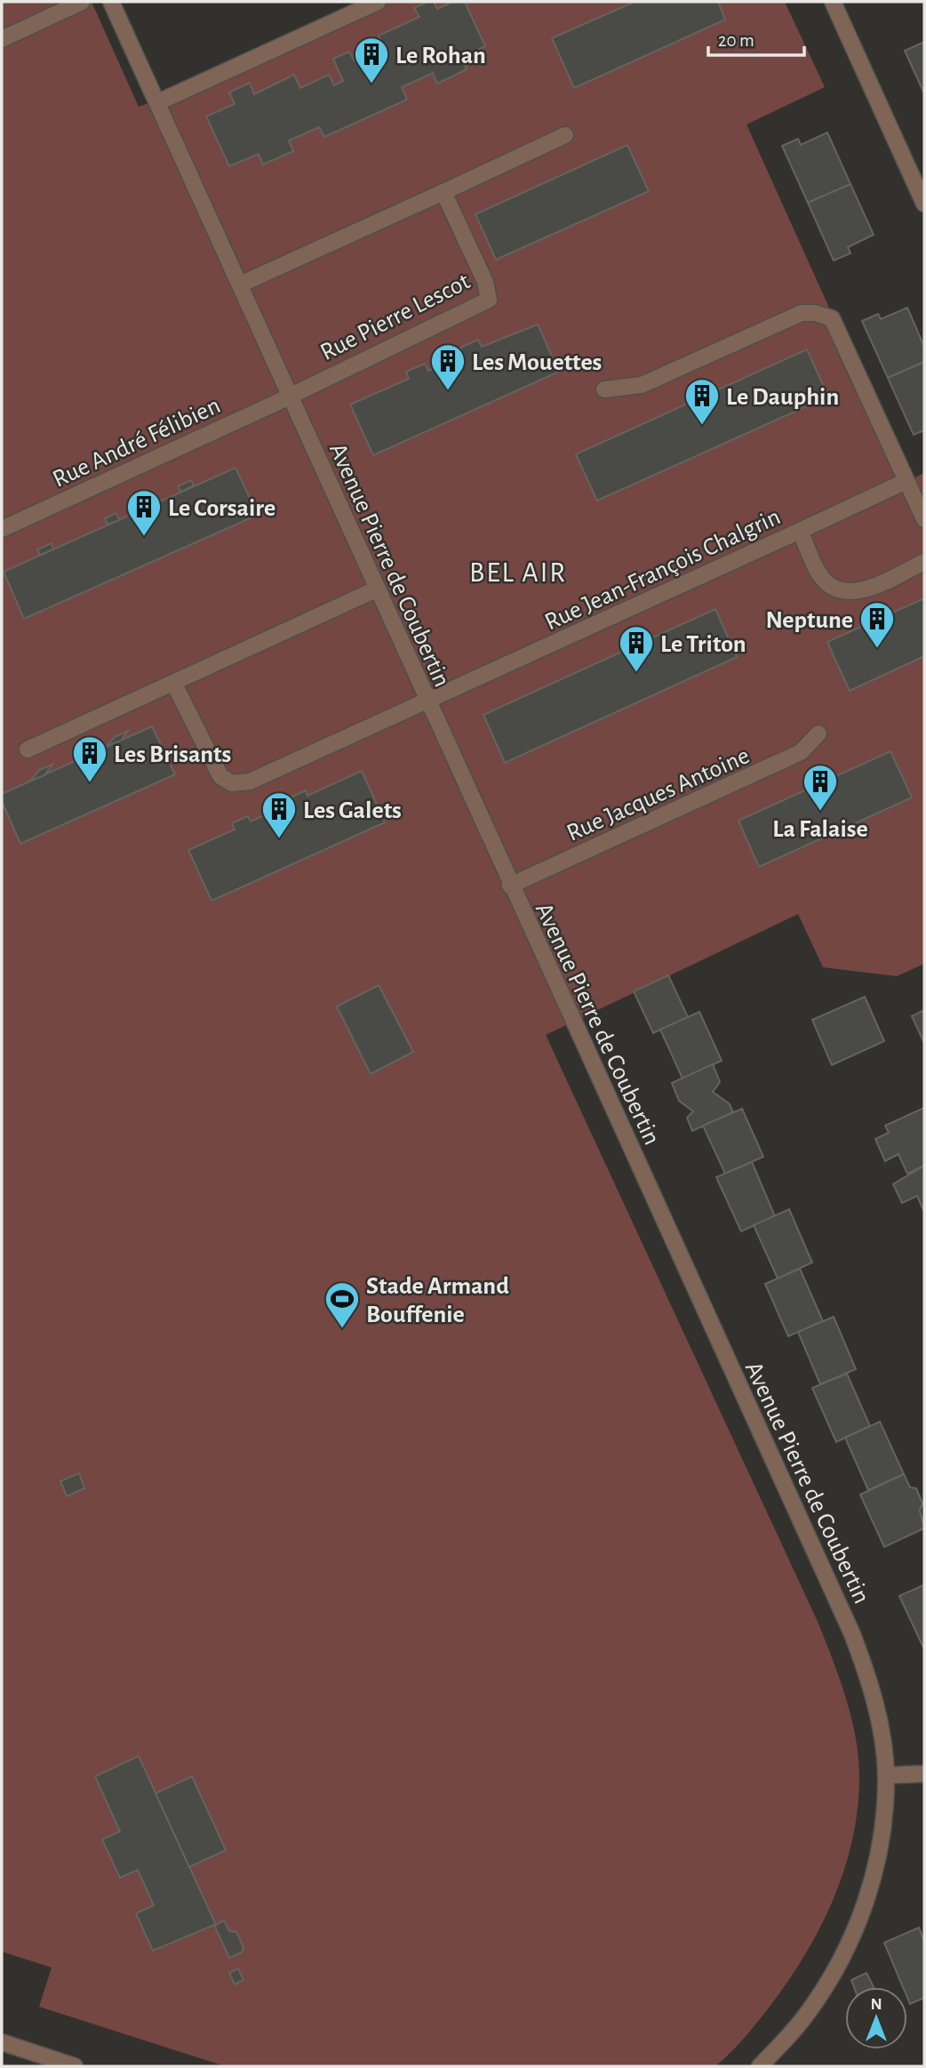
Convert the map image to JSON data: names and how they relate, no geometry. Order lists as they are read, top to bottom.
{
  "streets": {
    "street": [
      "Rue Pierre Lescot",
      "Rue André Félibien",
      "Avenue Pierre de Coubertin",
      "Rue Jean-François Chalgrin",
      "Rue Jacques Antoine"
    ]
  },
  "crossings": [
    ["Rue Pierre Lescot", "Rue André Félibien"],
    ["Rue Pierre Lescot", "Avenue Pierre de Coubertin"],
    ["Rue André Félibien", "Avenue Pierre de Coubertin"],
    ["Avenue Pierre de Coubertin", "Rue Jean-François Chalgrin"],
    ["Avenue Pierre de Coubertin", "Rue Jacques Antoine"]
  ],
  "districts": ["BEL AIR"],
  "places": {
    "building": [
      "Le Rohan",
      "Les Mouettes",
      "Le Dauphin",
      "Le Corsaire",
      "Neptune",
      "Le Triton",
      "Les Brisants",
      "La Falaise",
      "Les Galets"
    ],
    "sports": ["Stade Armand Bouffenie"]
  },
  "scale_bar": "20 m",
  "north": "top"
}
